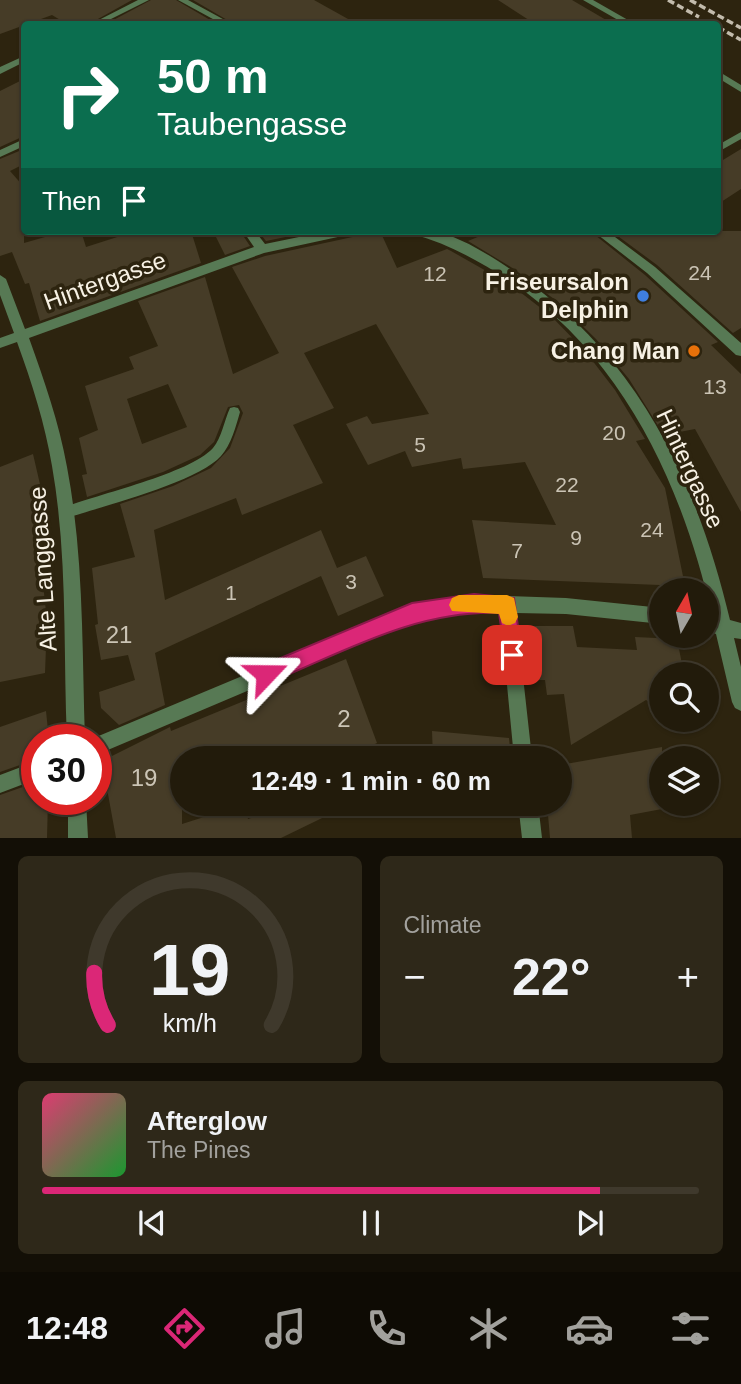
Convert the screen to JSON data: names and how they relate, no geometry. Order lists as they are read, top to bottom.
{
  "streets": {
    "street": ["Hintergasse", "Alte Langgasse"]
  },
  "crossings": [
    ["Hintergasse", "Alte Langgasse"]
  ],
  "places": ["Friseursalon Delphin", "Chang Man"],
  "house_numbers": [
    "24",
    "12",
    "13",
    "20",
    "5",
    "22",
    "24",
    "9",
    "7",
    "3",
    "1",
    "21",
    "2",
    "19"
  ],
  "north": "top",
  "page": {
    "turn": ["50 m", "Taubengasse"],
    "then": "Then",
    "limit": "30",
    "trip": "12:49 · 1 min · 60 m",
    "tile": "Climate",
    "heat": ["−", "22°", "+"],
    "song": ["Afterglow", "The Pines"],
    "tabs": "12:48",
    "gauge": ["19", "km/h"]
  }
}
